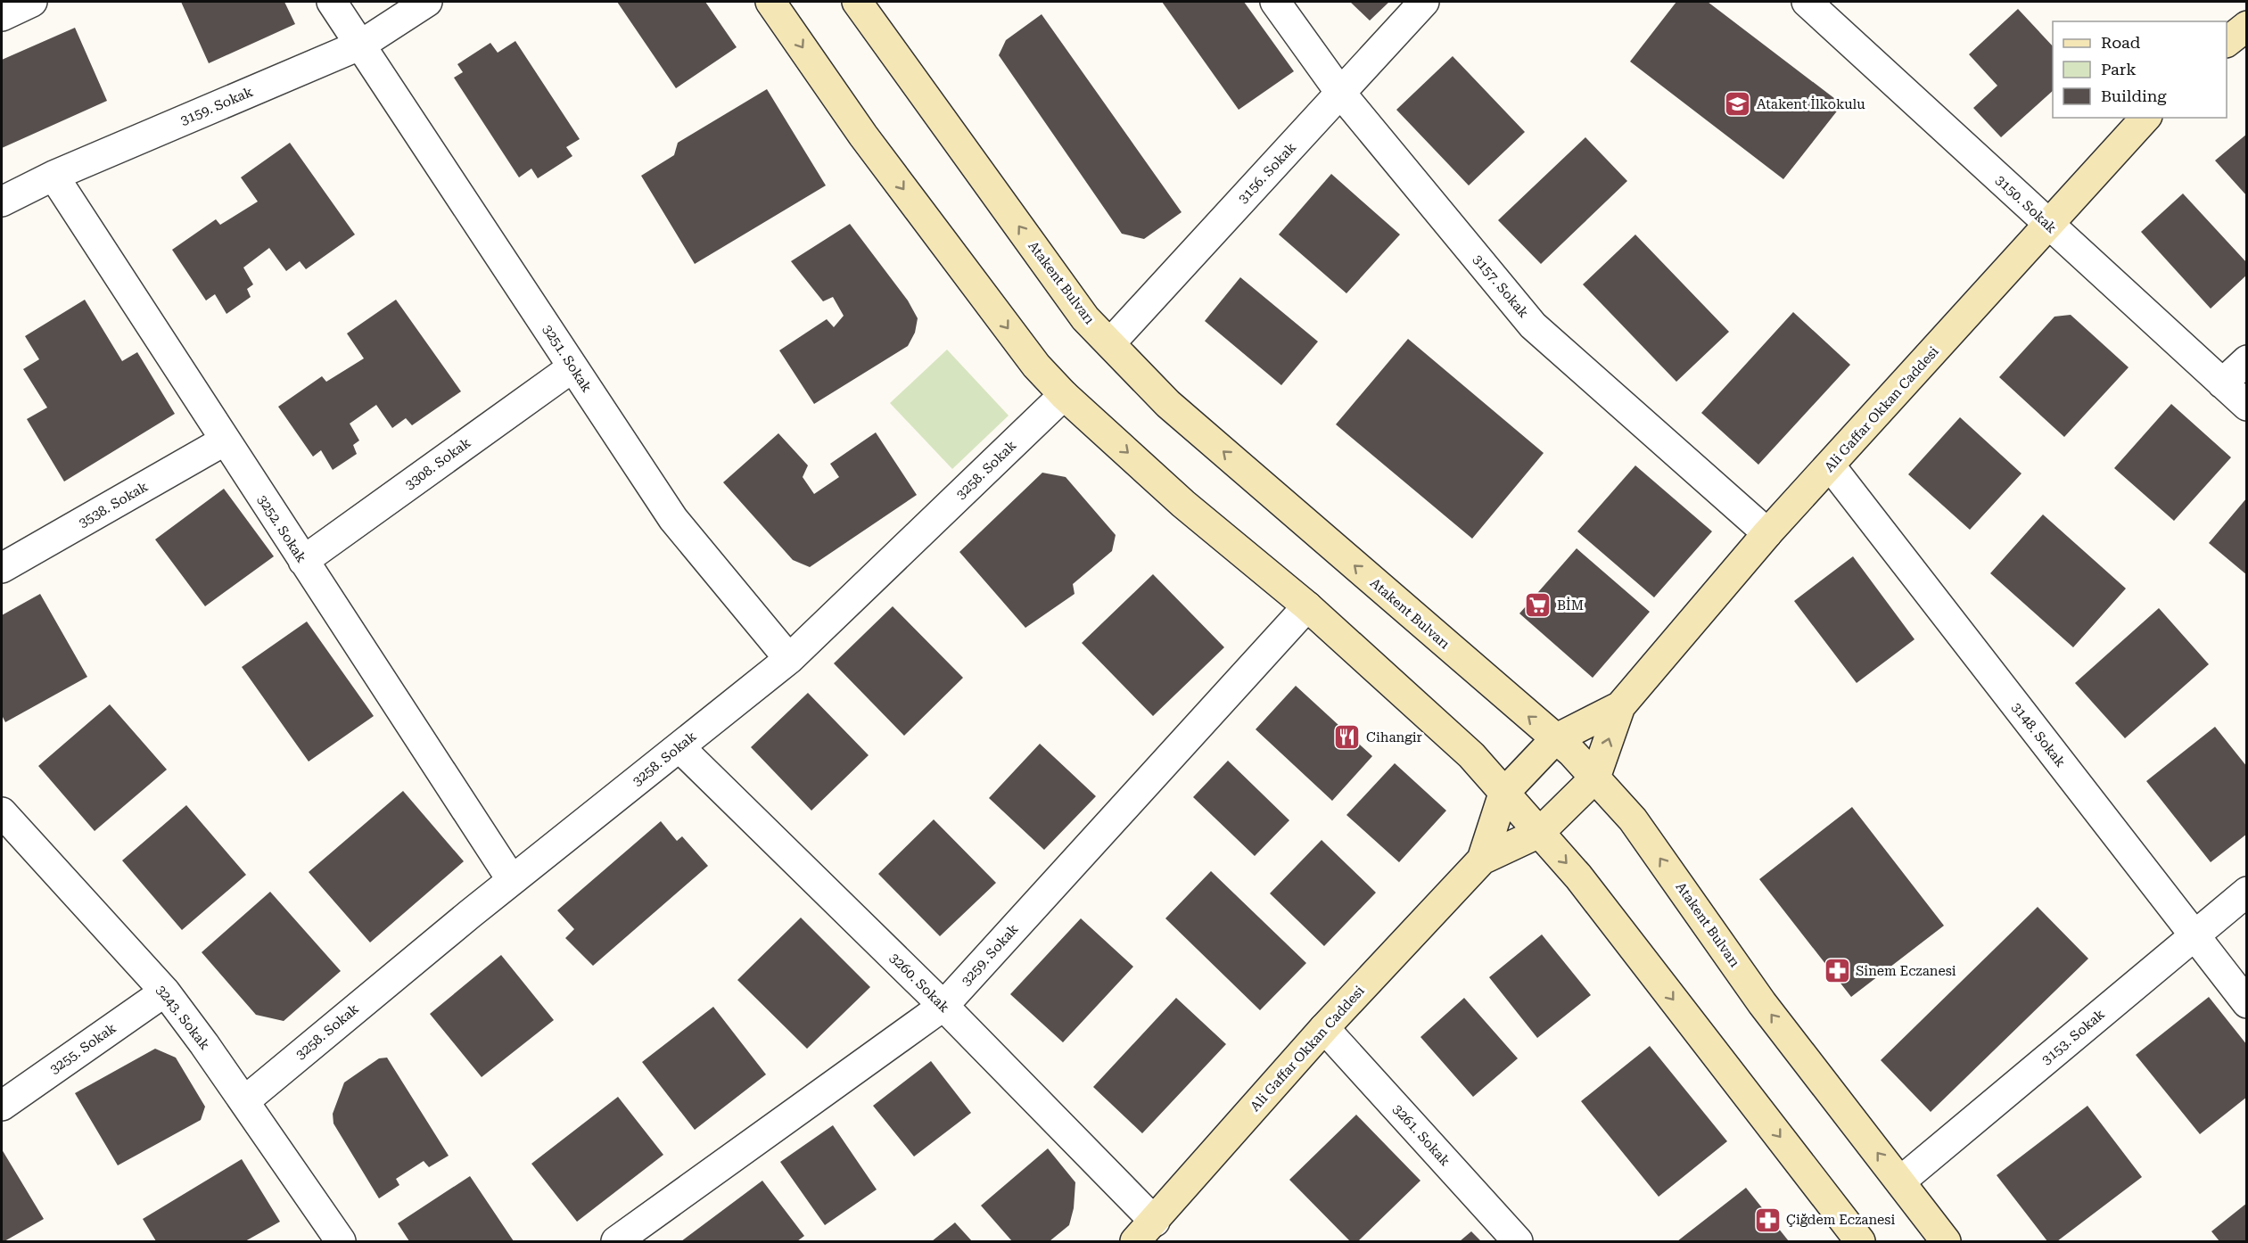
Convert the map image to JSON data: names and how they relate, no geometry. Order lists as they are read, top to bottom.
{
  "streets": {
    "main road": ["Atakent Bulvarı", "Ali Gaffar Okkan Caddesi"],
    "street": [
      "3159. Sokak",
      "3156. Sokak",
      "3150. Sokak",
      "3157. Sokak",
      "3251. Sokak",
      "3308. Sokak",
      "3258. Sokak",
      "3538. Sokak",
      "3252. Sokak",
      "3148. Sokak",
      "3259. Sokak",
      "3260. Sokak",
      "3243. Sokak",
      "3153. Sokak",
      "3255. Sokak",
      "3261. Sokak"
    ]
  },
  "crossings": [
    ["3159. Sokak", "3251. Sokak"],
    ["3159. Sokak", "3252. Sokak"],
    ["3156. Sokak", "Atakent Bulvarı"],
    ["3156. Sokak", "3157. Sokak"],
    ["3150. Sokak", "Ali Gaffar Okkan Caddesi"],
    ["Atakent Bulvarı", "Ali Gaffar Okkan Caddesi"],
    ["Atakent Bulvarı", "3153. Sokak"],
    ["3157. Sokak", "Ali Gaffar Okkan Caddesi"],
    ["3251. Sokak", "3308. Sokak"],
    ["3251. Sokak", "3258. Sokak"],
    ["Ali Gaffar Okkan Caddesi", "3148. Sokak"],
    ["Ali Gaffar Okkan Caddesi", "3260. Sokak"],
    ["Ali Gaffar Okkan Caddesi", "3261. Sokak"],
    ["3308. Sokak", "3252. Sokak"],
    ["3258. Sokak", "3252. Sokak"],
    ["3258. Sokak", "3260. Sokak"],
    ["3258. Sokak", "3243. Sokak"],
    ["3538. Sokak", "3252. Sokak"],
    ["3148. Sokak", "3153. Sokak"],
    ["3259. Sokak", "3260. Sokak"],
    ["3243. Sokak", "3255. Sokak"]
  ],
  "places": {
    "school or university": ["Atakent İlkokulu"],
    "supermarket": ["BİM"],
    "restaurant": ["Cihangir"],
    "pharmacy": ["Sinem Eczanesi", "Çiğdem Eczanesi"]
  },
  "legend": ["Road", "Park", "Building"]
}
